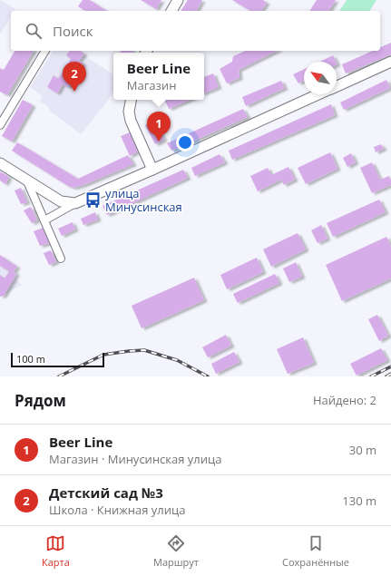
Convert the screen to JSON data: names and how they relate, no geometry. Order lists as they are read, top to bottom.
{
  "places": {
    "bus stop": ["улица Минусинская"]
  },
  "scale_bar": "100 m",
  "north": "top left",
  "page": {
    "search": "Поиск",
    "popup": ["Beer Line", "Магазин"],
    "pins": ["2", "1"],
    "scale": "100 m",
    "heading": ["Рядом", "Найдено: 2"],
    "list": [
      {
        "mark": "1",
        "name": "Beer Line",
        "note": "Магазин · Минусинская улица",
        "value": "30 m"
      },
      {
        "mark": "2",
        "name": "Детский сад №3",
        "note": "Школа · Книжная улица",
        "value": "130 m"
      }
    ],
    "nav": ["Карта", "Маршрут", "Сохранённые"]
  }
}
